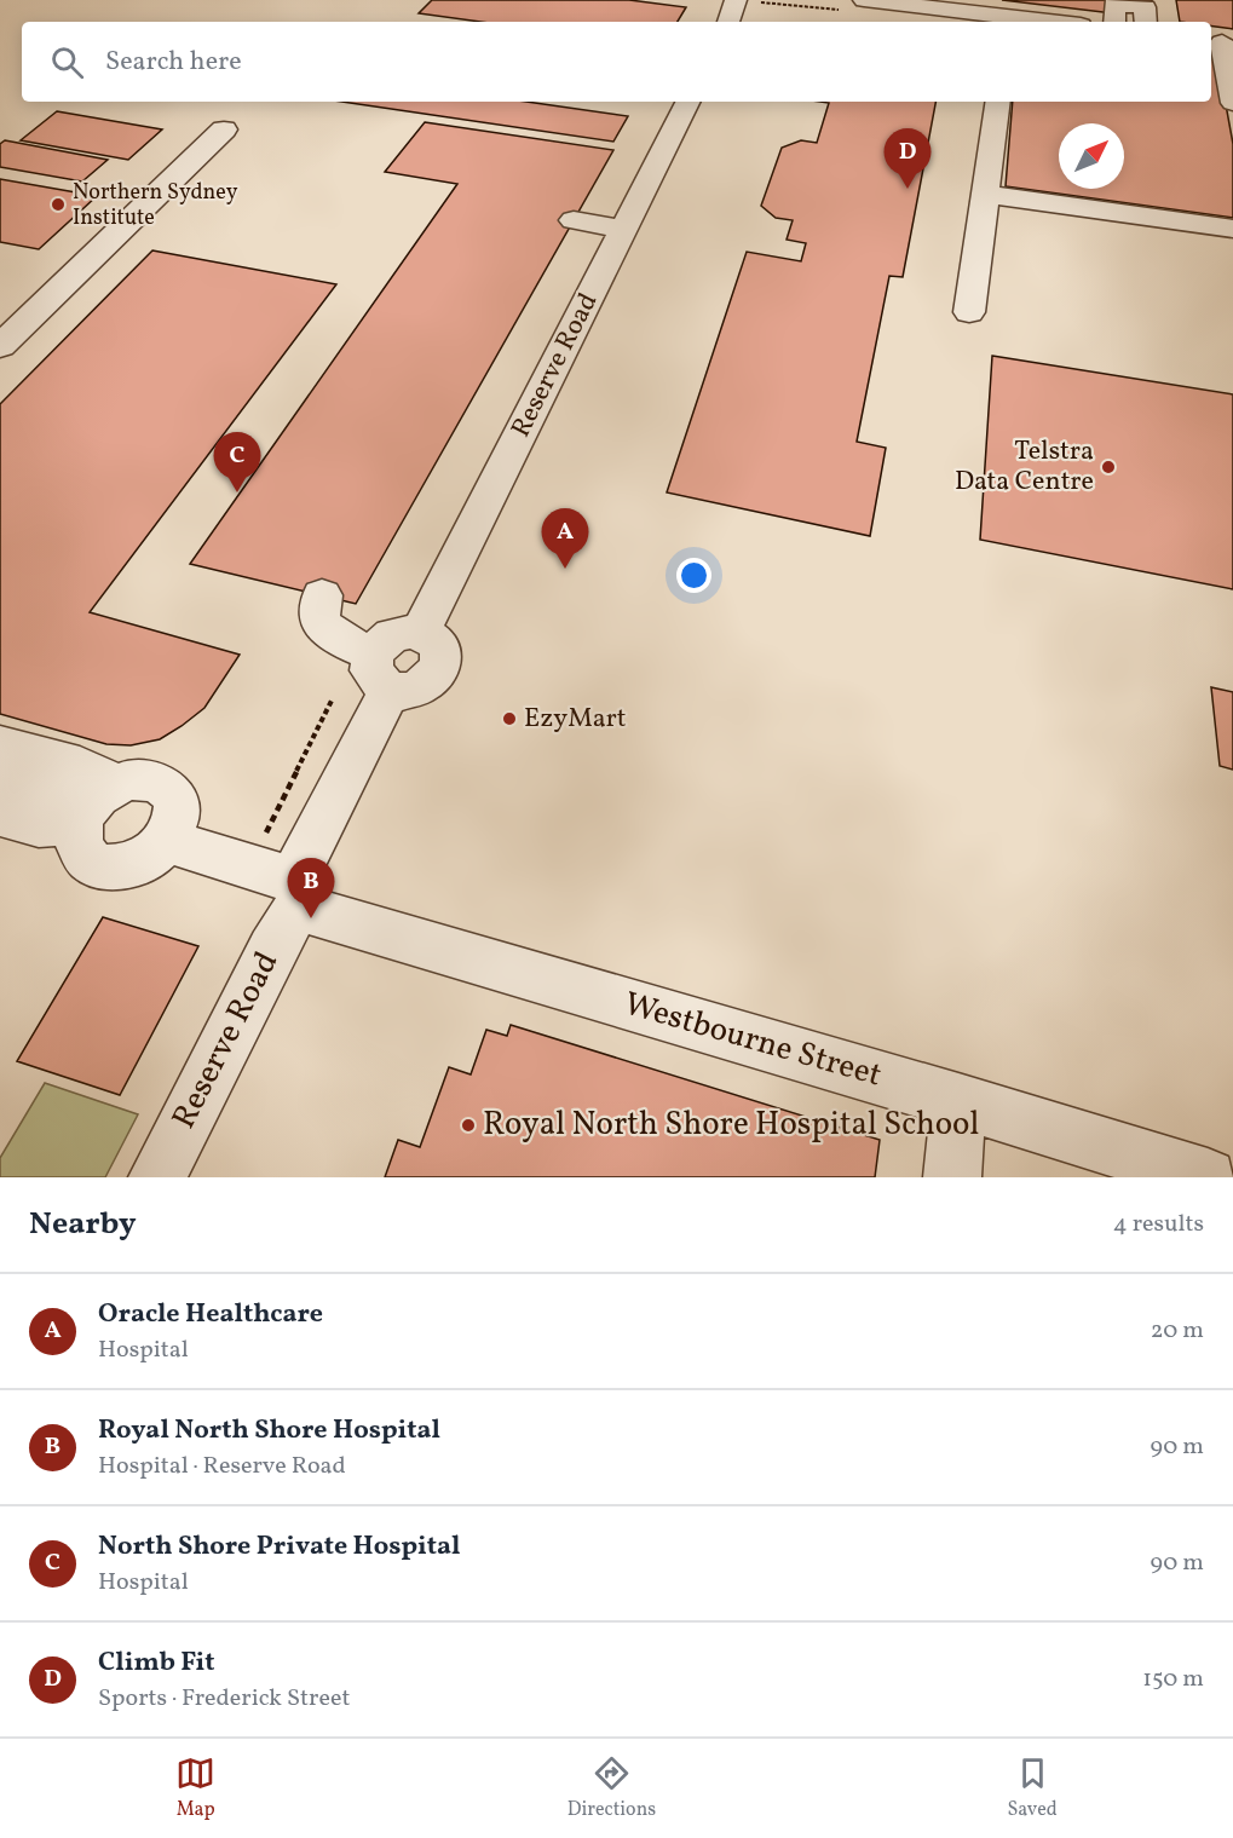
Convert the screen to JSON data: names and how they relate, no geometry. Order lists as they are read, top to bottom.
{
  "streets": {
    "street": ["Reserve Road", "Westbourne Street"]
  },
  "crossings": [
    ["Reserve Road", "Westbourne Street"]
  ],
  "places": [
    "Northern Sydney Institute",
    "Telstra Data Centre",
    "EzyMart",
    "Royal North Shore Hospital School"
  ],
  "north": "top right",
  "page": {
    "search": "Search here",
    "pins": [
      "D",
      "C",
      "A",
      "B"
    ],
    "heading": ["Nearby", "4 results"],
    "list": [
      {
        "mark": "A",
        "name": "Oracle Healthcare",
        "note": "Hospital",
        "value": "20 m"
      },
      {
        "mark": "B",
        "name": "Royal North Shore Hospital",
        "note": "Hospital · Reserve Road",
        "value": "90 m"
      },
      {
        "mark": "C",
        "name": "North Shore Private Hospital",
        "note": "Hospital",
        "value": "90 m"
      },
      {
        "mark": "D",
        "name": "Climb Fit",
        "note": "Sports · Frederick Street",
        "value": "150 m"
      }
    ],
    "nav": ["Map", "Directions", "Saved"]
  }
}
